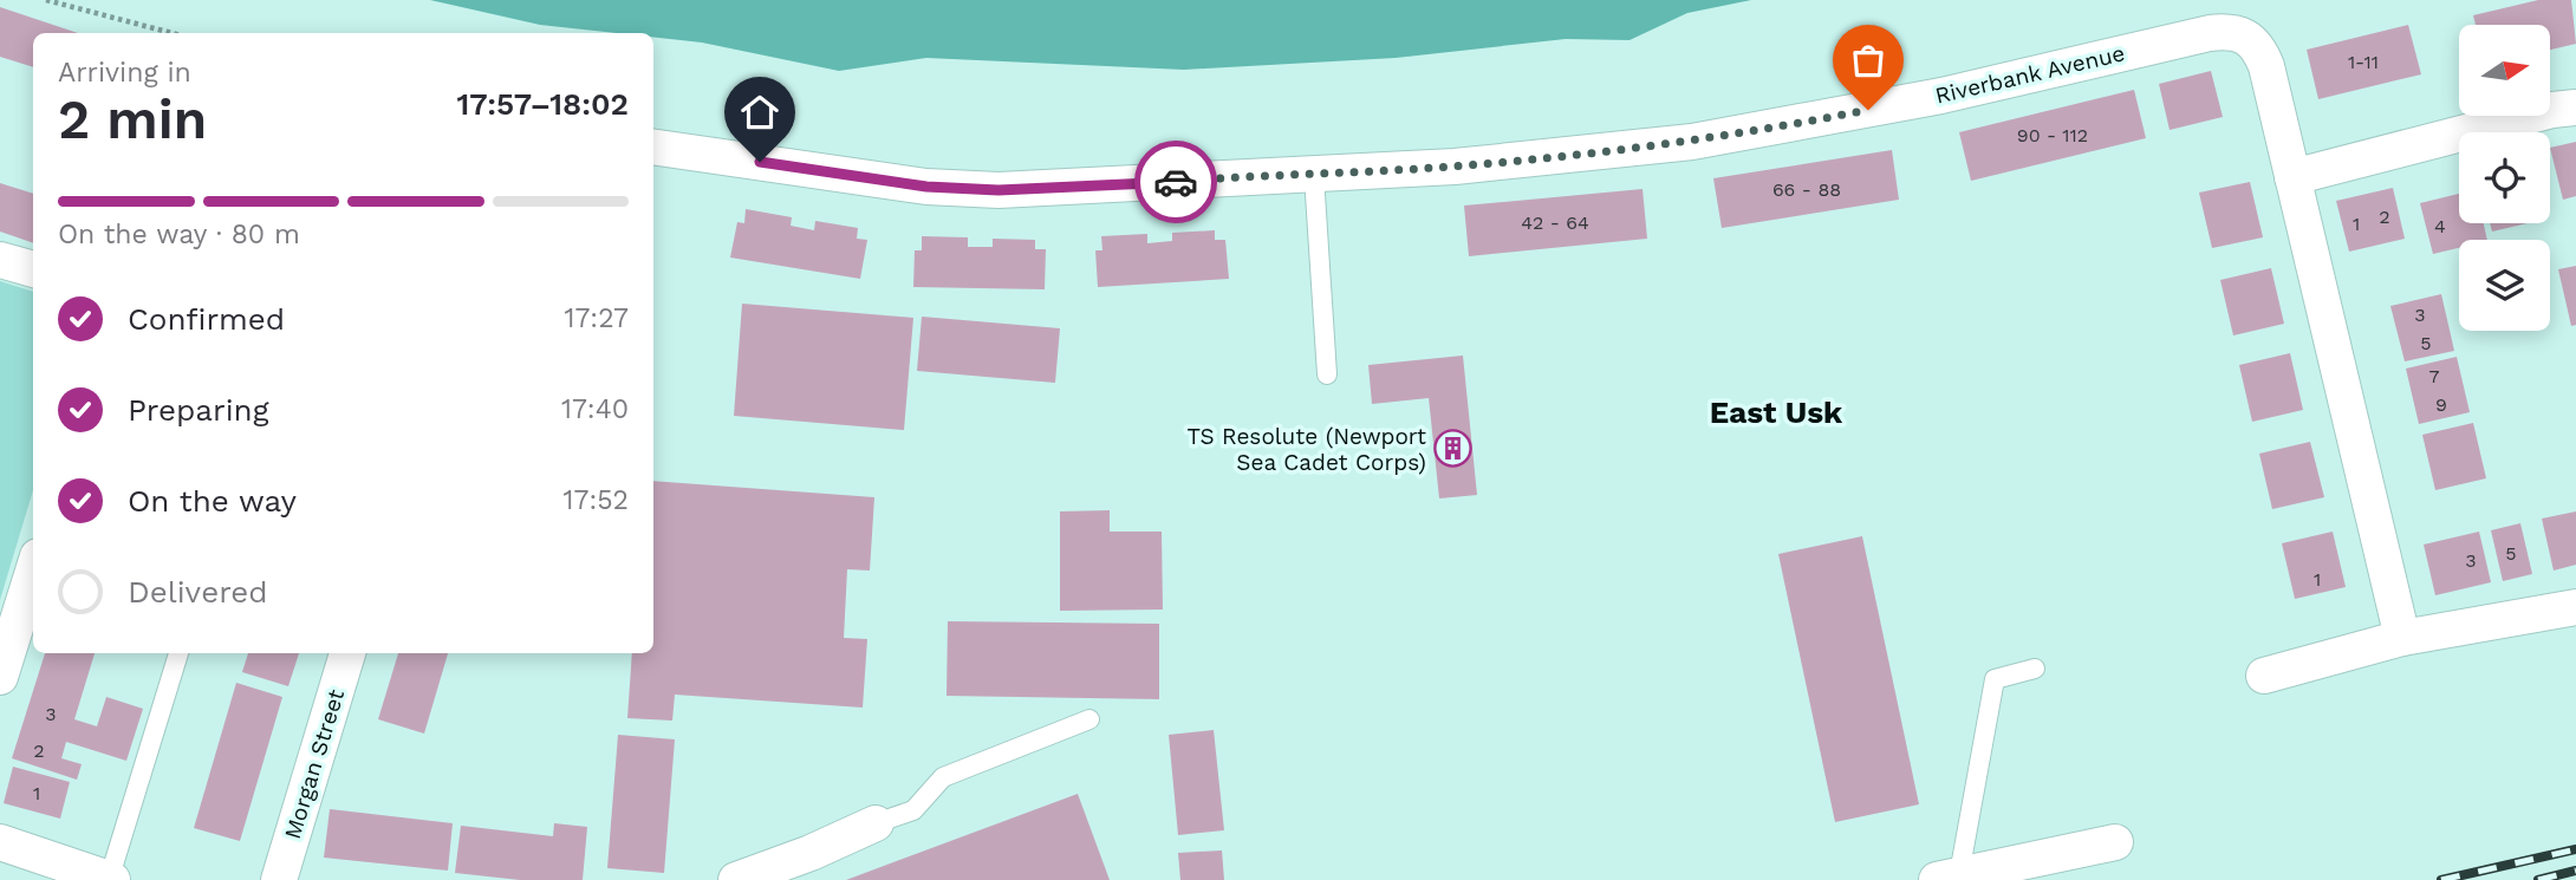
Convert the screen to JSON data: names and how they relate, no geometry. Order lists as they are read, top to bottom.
{
  "streets": {
    "street": ["Riverbank Avenue", "Morgan Street"]
  },
  "districts": ["East Usk"],
  "places": {
    "building": ["TS Resolute (Newport Sea Cadet Corps)"]
  },
  "house_numbers": [
    "1-11",
    "90 - 112",
    "66 - 88",
    "2",
    "42 - 64",
    "1",
    "4",
    "3",
    "5",
    "7",
    "9",
    "5",
    "3",
    "1",
    "3",
    "2",
    "1"
  ],
  "north": "right",
  "page": {
    "heading": ["2 min", "Arriving in", "17:57–18:02"],
    "bar": "On the way · 80 m",
    "list": [
      ["Confirmed", "17:27"],
      ["Preparing", "17:40"],
      ["On the way", "17:52"],
      "Delivered"
    ]
  }
}
